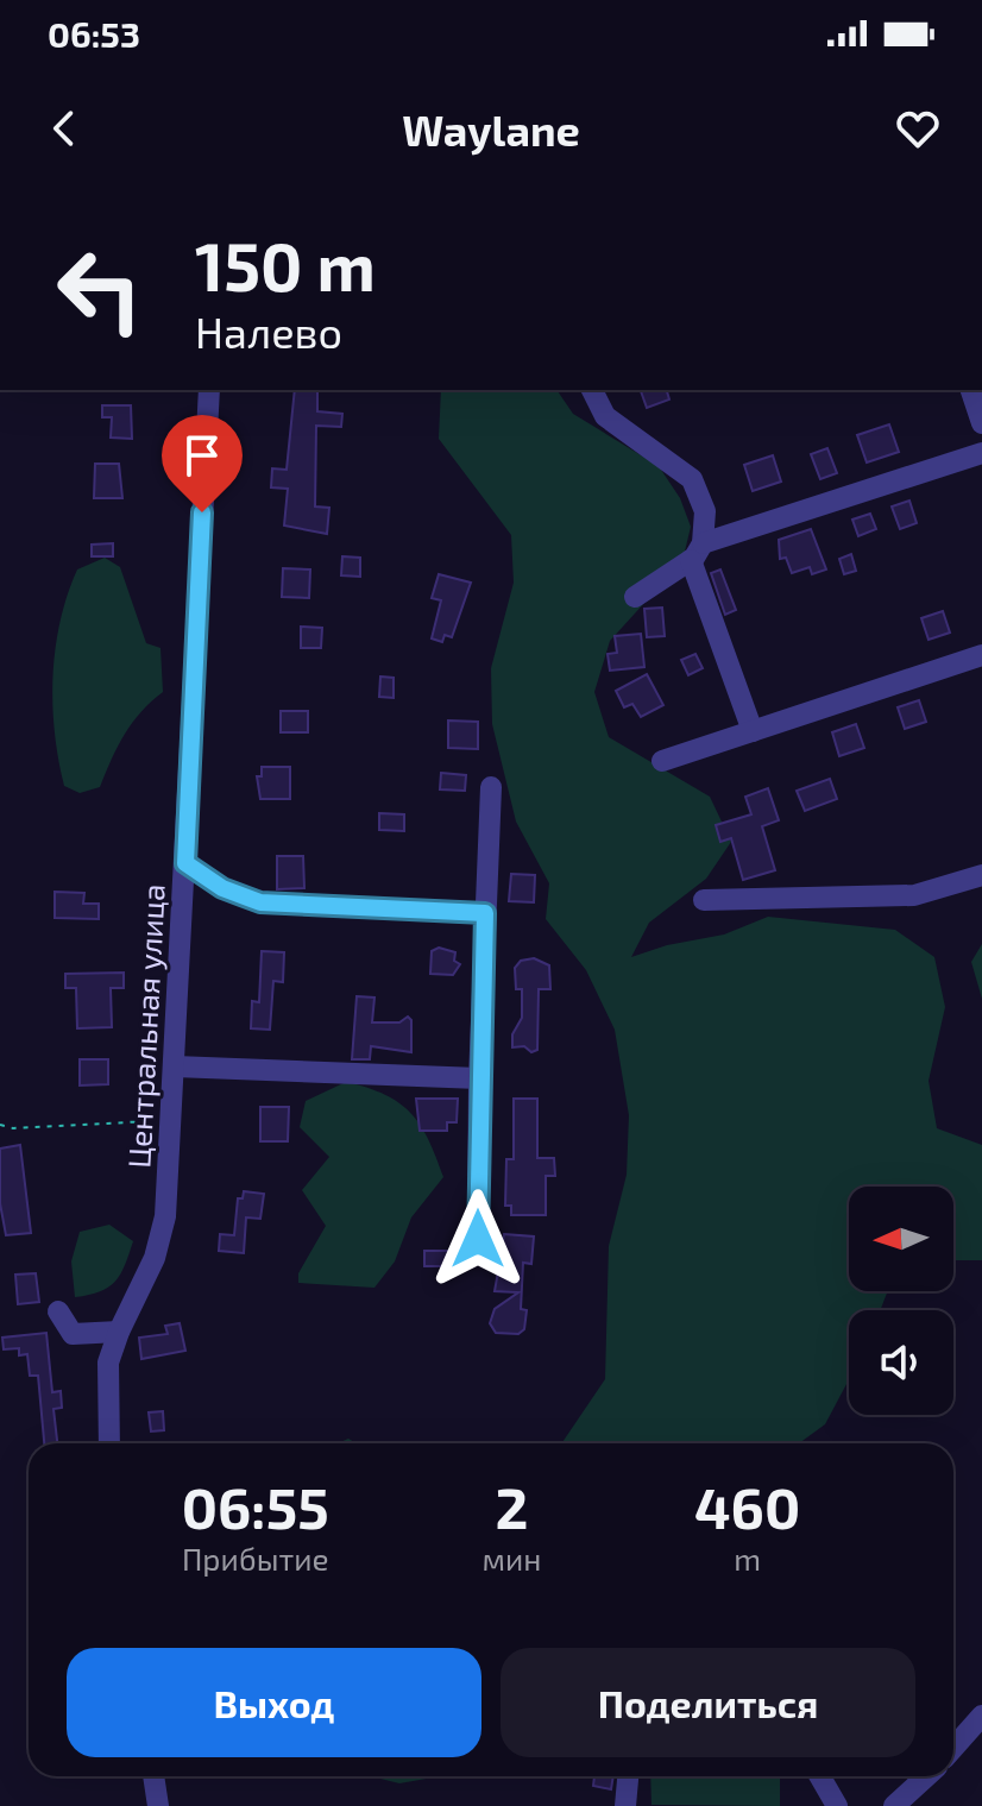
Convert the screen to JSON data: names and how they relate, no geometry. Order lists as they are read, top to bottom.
{
  "streets": {
    "street": ["Центральная улица"]
  },
  "north": "left",
  "page": {
    "status": "06:53",
    "header": "Waylane",
    "turn": ["150 m", "Налево"],
    "eta": [
      "06:55",
      "Прибытие",
      "2",
      "мин",
      "460",
      "m"
    ],
    "buttons": ["Выход", "Поделиться"]
  }
}
